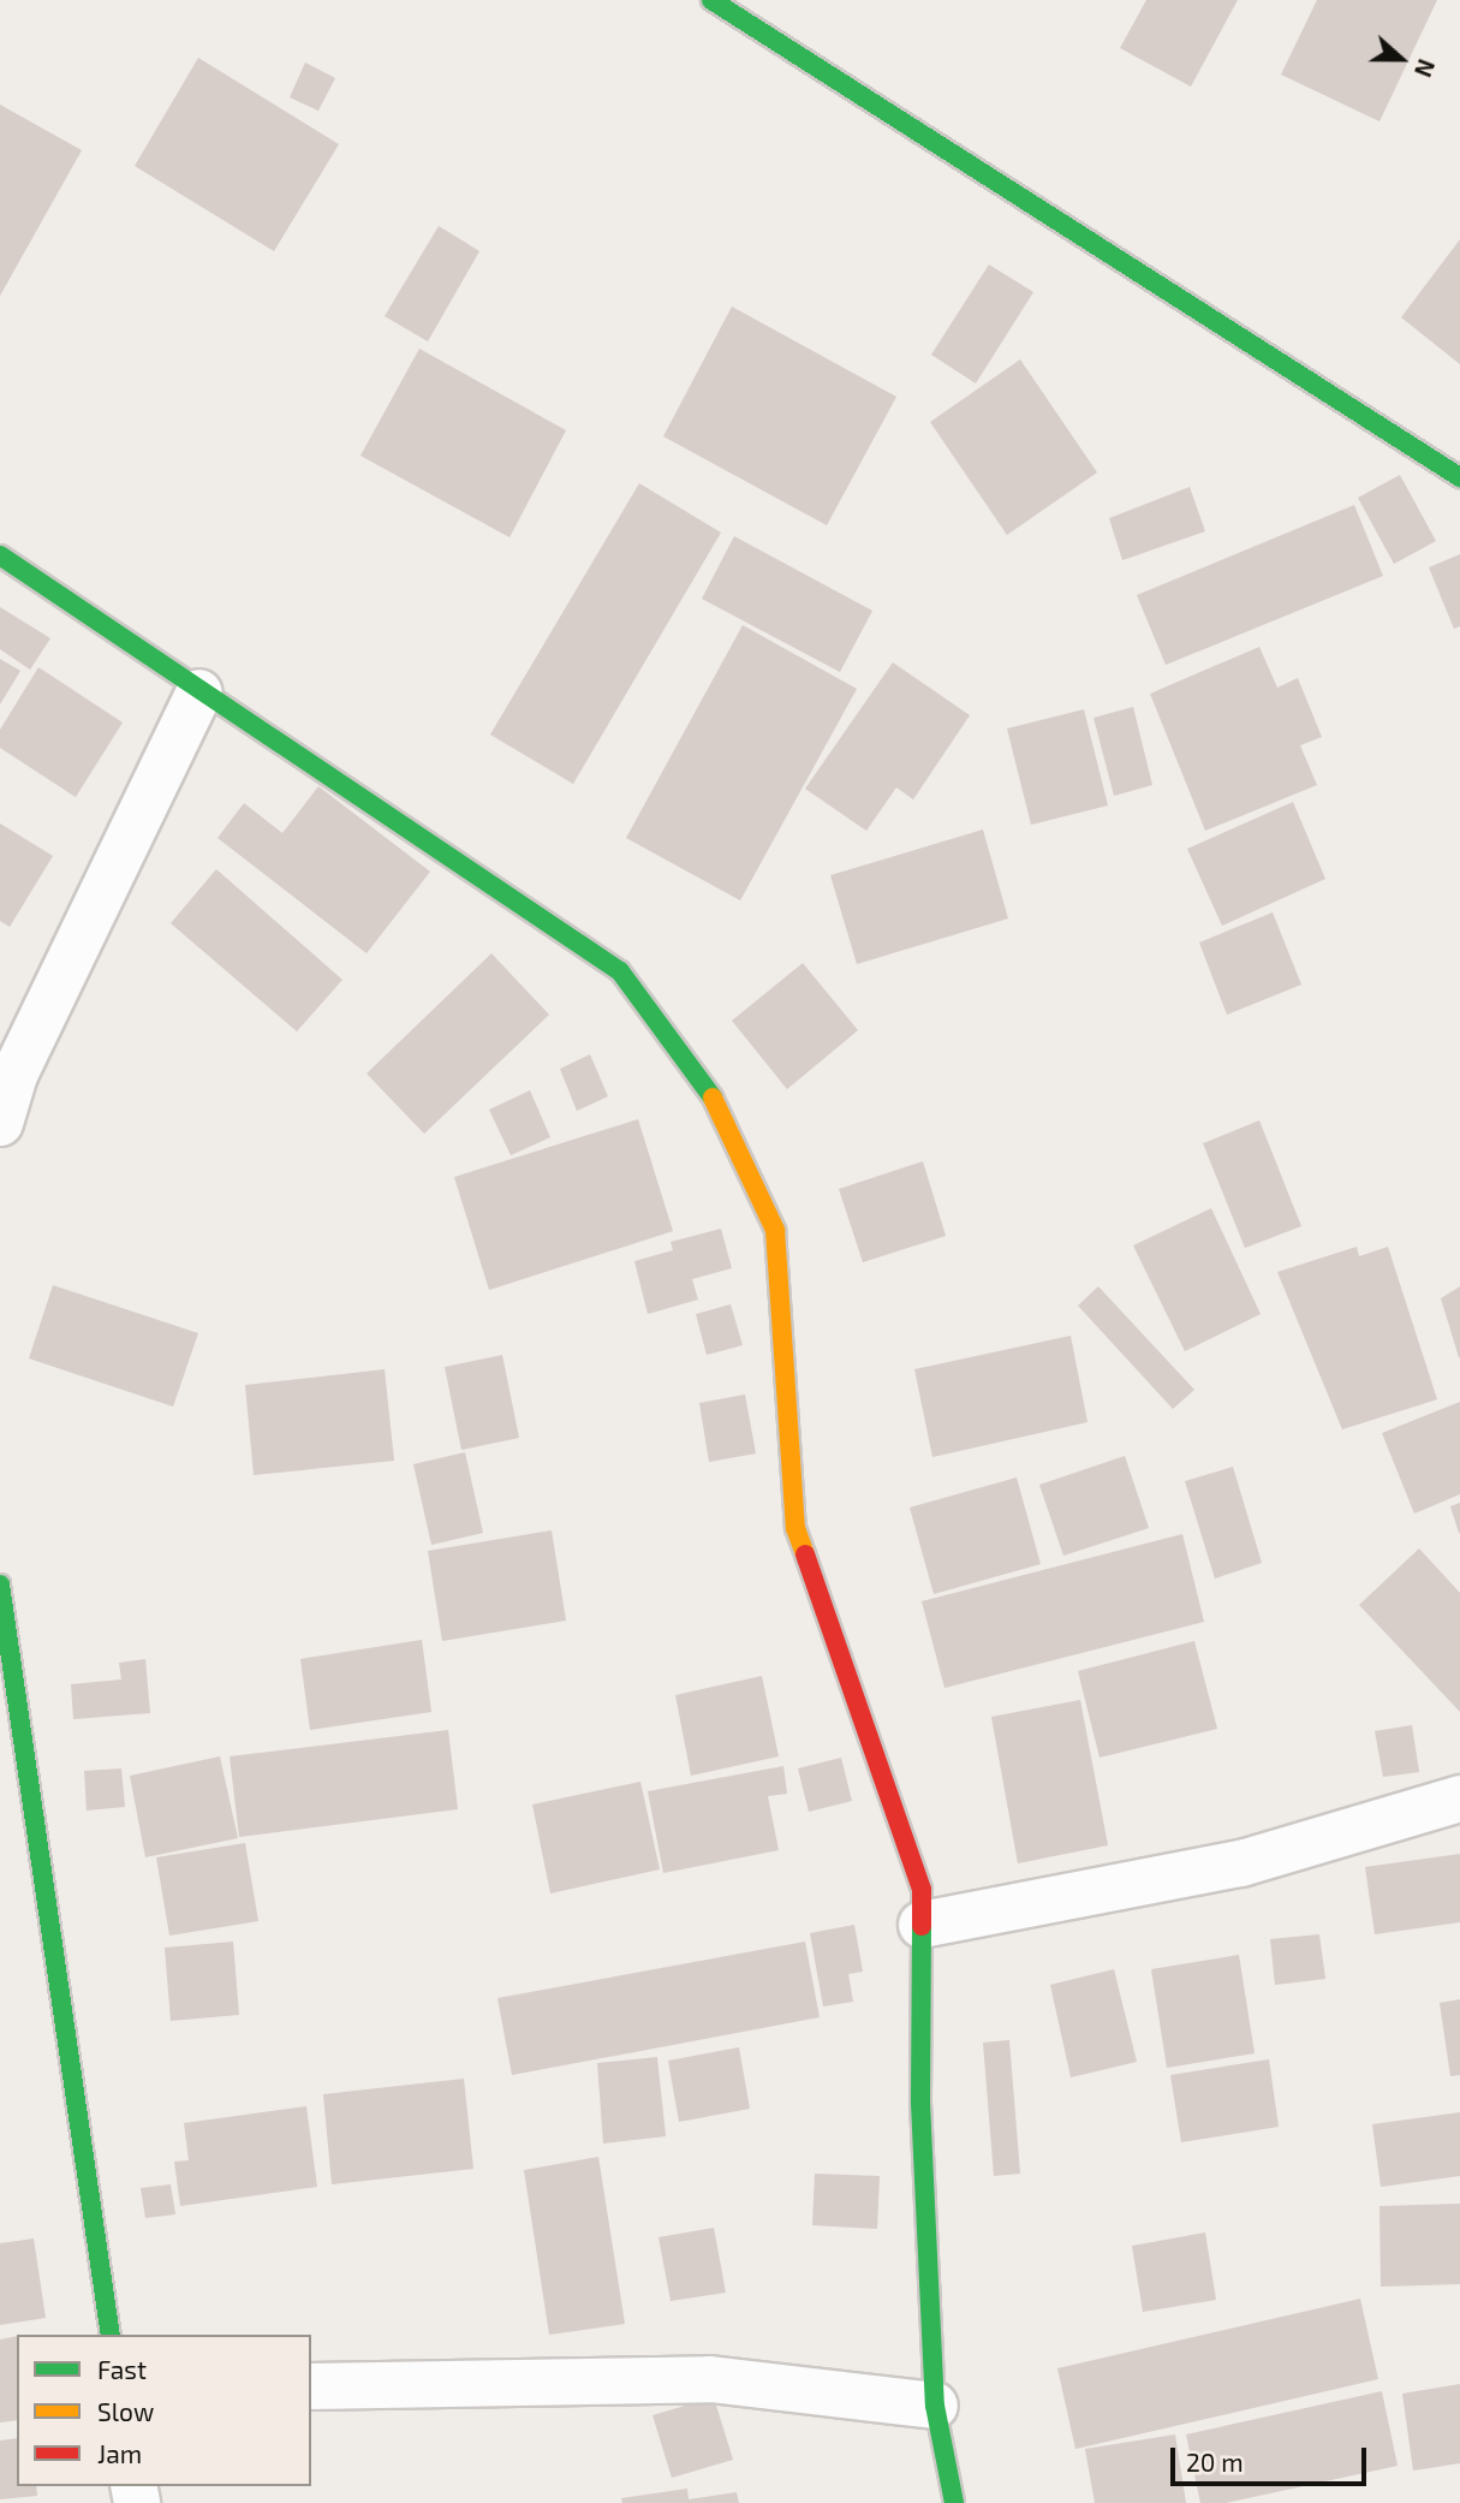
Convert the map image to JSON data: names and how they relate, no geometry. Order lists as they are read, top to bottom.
{
  "legend": ["Fast", "Slow", "Jam"],
  "scale_bar": "20 m",
  "north": "right"
}
